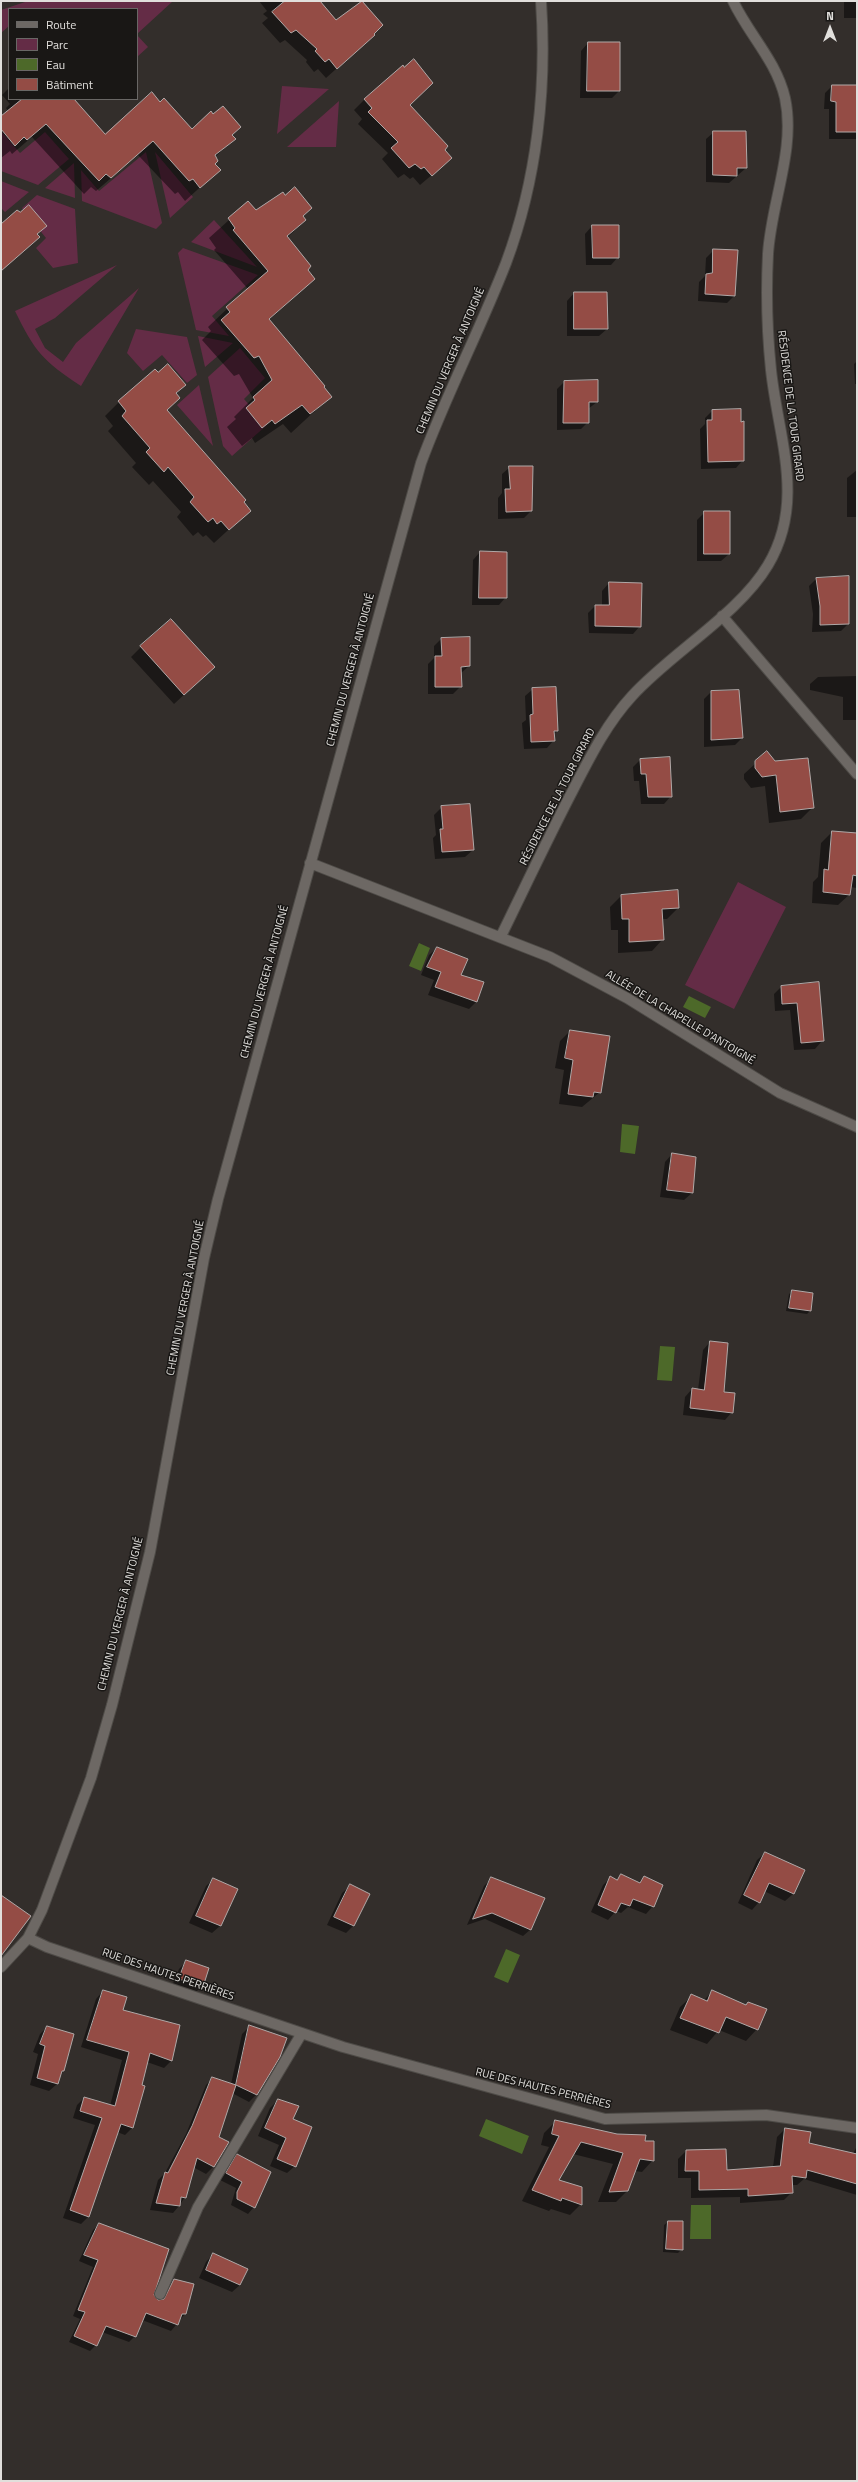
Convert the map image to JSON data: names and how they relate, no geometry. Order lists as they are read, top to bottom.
{
  "streets": {
    "street": [
      "CHEMIN DU VERGER À ANTOIGNÉ",
      "RÉSIDENCE DE LA TOUR GIRARD",
      "ALLÉE DE LA CHAPELLE D'ANTOIGNÉ",
      "RUE DES HAUTES PERRIÈRES"
    ]
  },
  "crossings": [
    ["CHEMIN DU VERGER À ANTOIGNÉ", "ALLÉE DE LA CHAPELLE D'ANTOIGNÉ"],
    ["CHEMIN DU VERGER À ANTOIGNÉ", "RUE DES HAUTES PERRIÈRES"],
    ["RÉSIDENCE DE LA TOUR GIRARD", "ALLÉE DE LA CHAPELLE D'ANTOIGNÉ"]
  ],
  "legend": [
    "Route",
    "Parc",
    "Eau",
    "Bâtiment"
  ],
  "north": "top"
}
